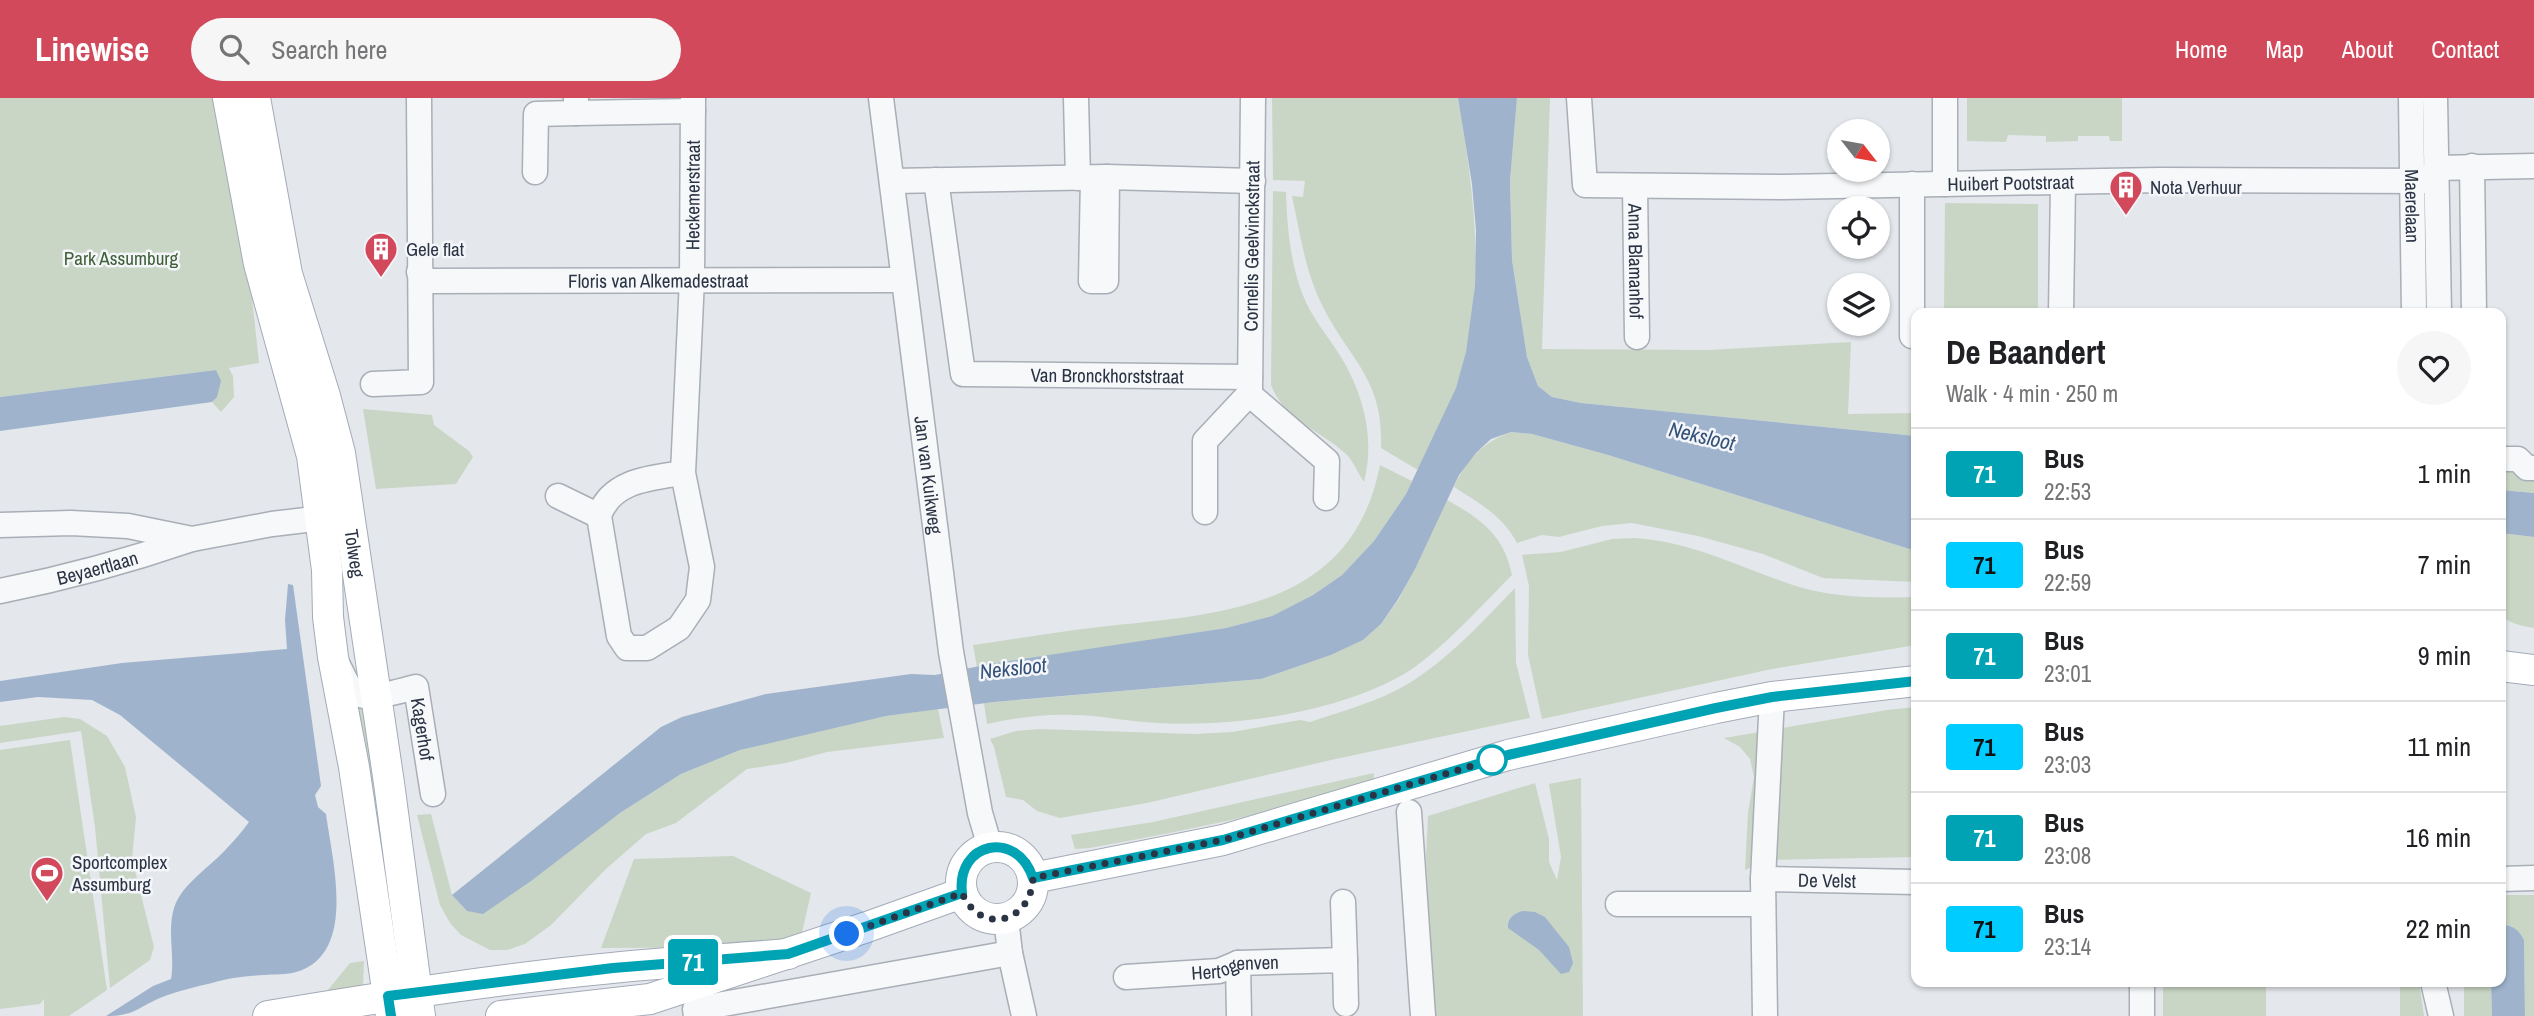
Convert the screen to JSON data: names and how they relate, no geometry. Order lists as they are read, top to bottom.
{
  "streets": {
    "main road": ["Tolweg"],
    "street": [
      "Huibert Pootstraat",
      "Heckemerstraat",
      "Maerelaan",
      "Cornelis Geelvinckstraat",
      "Anna Blamanhof",
      "Floris van Alkemadestraat",
      "Van Bronckhorststraat",
      "Jan van Kuikweg",
      "Beyaertlaan",
      "Kagerhof",
      "De Velst",
      "Hertogenven"
    ]
  },
  "crossings": [
    ["Huibert Pootstraat", "Maerelaan"],
    ["Huibert Pootstraat", "Anna Blamanhof"],
    ["Heckemerstraat", "Floris van Alkemadestraat"],
    ["Cornelis Geelvinckstraat", "Van Bronckhorststraat"],
    ["Floris van Alkemadestraat", "Jan van Kuikweg"],
    ["Tolweg", "Beyaertlaan"],
    ["Tolweg", "Kagerhof"]
  ],
  "water": ["Neksloot"],
  "parks": ["Park Assumburg"],
  "places": {
    "building": ["Nota Verhuur", "Gele flat"],
    "sports": ["Sportcomplex Assumburg"]
  },
  "lines": ["bus line 71"],
  "north": "bottom right",
  "page": {
    "header": "Linewise",
    "search": "Search here",
    "nav": [
      "Home",
      "Map",
      "About",
      "Contact"
    ],
    "on_map": "71",
    "heading": ["De Baandert", "Walk · 4 min · 250 m"],
    "list": [
      {
        "mark": "71",
        "name": "Bus",
        "note": "22:53",
        "value": "1 min"
      },
      {
        "mark": "71",
        "name": "Bus",
        "note": "22:59",
        "value": "7 min"
      },
      {
        "mark": "71",
        "name": "Bus",
        "note": "23:01",
        "value": "9 min"
      },
      {
        "mark": "71",
        "name": "Bus",
        "note": "23:03",
        "value": "11 min"
      },
      {
        "mark": "71",
        "name": "Bus",
        "note": "23:08",
        "value": "16 min"
      },
      {
        "mark": "71",
        "name": "Bus",
        "note": "23:14",
        "value": "22 min"
      }
    ]
  }
}
